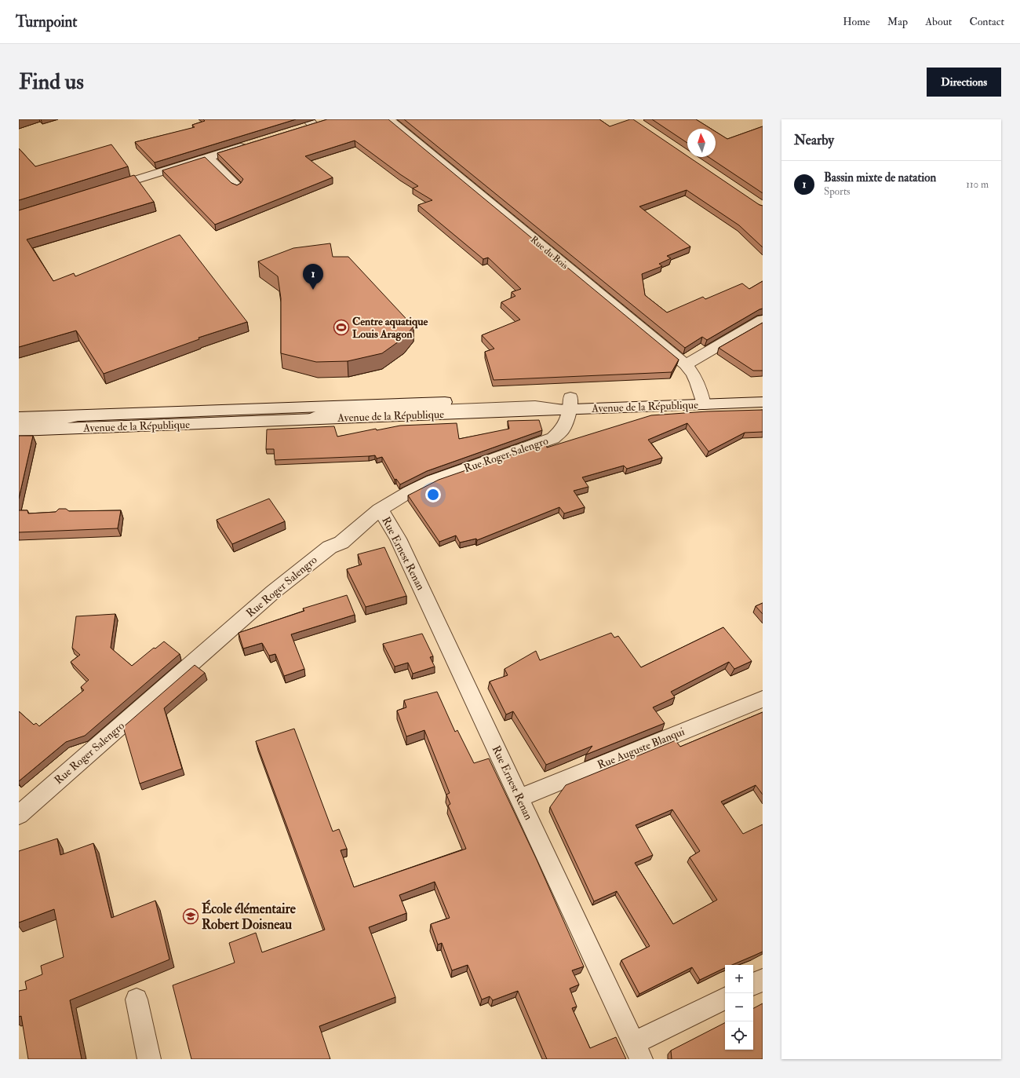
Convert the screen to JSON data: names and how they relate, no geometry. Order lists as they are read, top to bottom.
{
  "streets": {
    "street": [
      "Rue du Bois",
      "Avenue de la République",
      "Rue Roger Salengro",
      "Rue Ernest Renan",
      "Rue Auguste Blanqui"
    ]
  },
  "crossings": [
    ["Rue du Bois", "Avenue de la République"],
    ["Avenue de la République", "Rue Roger Salengro"],
    ["Rue Roger Salengro", "Rue Ernest Renan"],
    ["Rue Ernest Renan", "Rue Auguste Blanqui"]
  ],
  "places": {
    "sports": ["Centre aquatique Louis Aragon"],
    "school or university": ["École élémentaire Robert Doisneau"]
  },
  "north": "top",
  "page": {
    "header": "Turnpoint",
    "nav": [
      "Home",
      "Map",
      "About",
      "Contact"
    ],
    "buttons": "Directions",
    "title": "Find us",
    "heading": "Nearby",
    "list": [
      {
        "mark": "1",
        "name": "Bassin mixte de natation",
        "note": "Sports",
        "value": "110 m"
      }
    ],
    "pins": "1",
    "map_buttons": ["+", "−"]
  }
}
